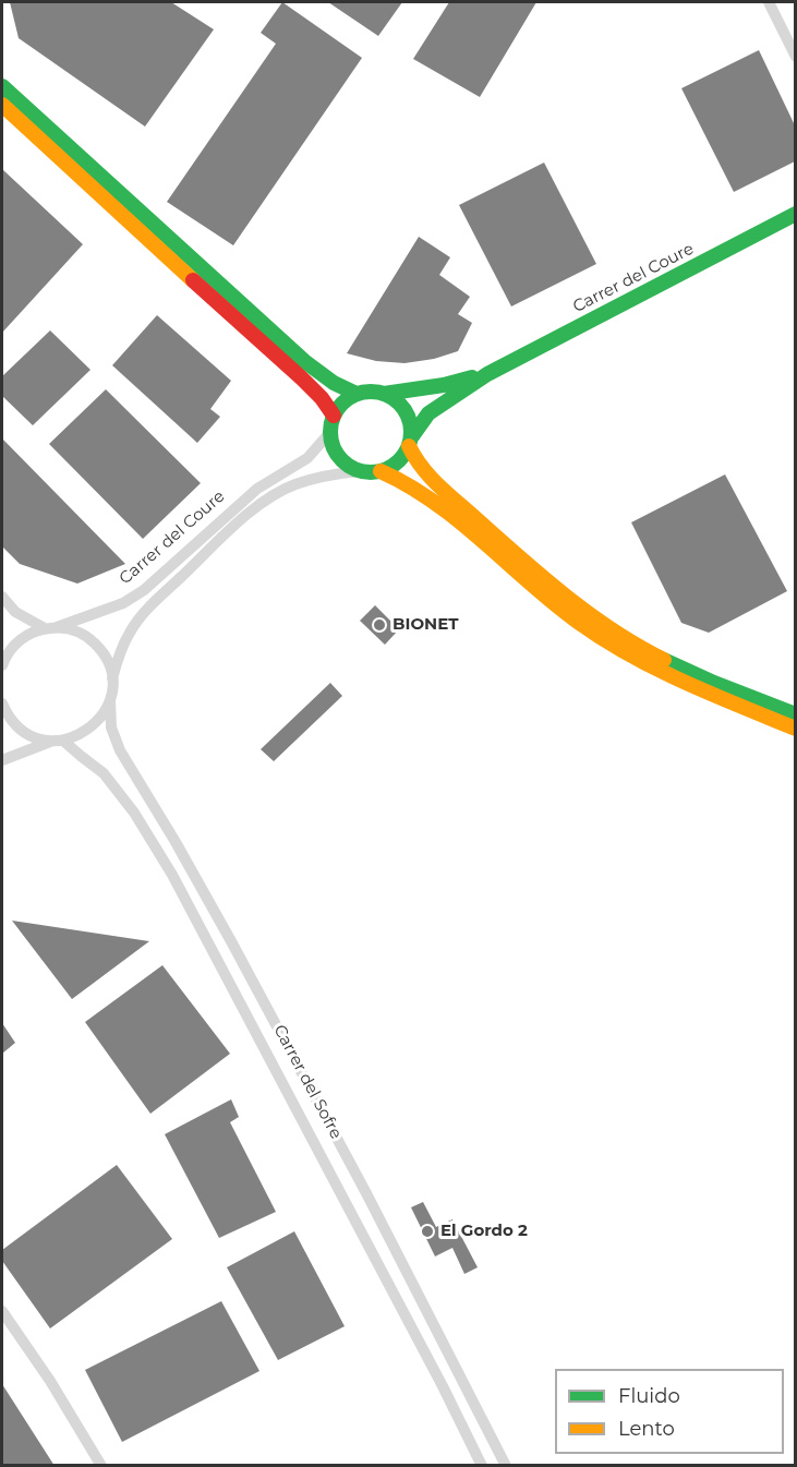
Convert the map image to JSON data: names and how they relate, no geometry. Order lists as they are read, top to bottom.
{
  "streets": {
    "main road": ["Carrer del Coure"],
    "street": ["Carrer del Sofre"]
  },
  "crossings": [
    ["Carrer del Coure", "Carrer del Sofre"]
  ],
  "places": ["BIONET", "El Gordo 2"],
  "legend": ["Fluido", "Lento"]
}
